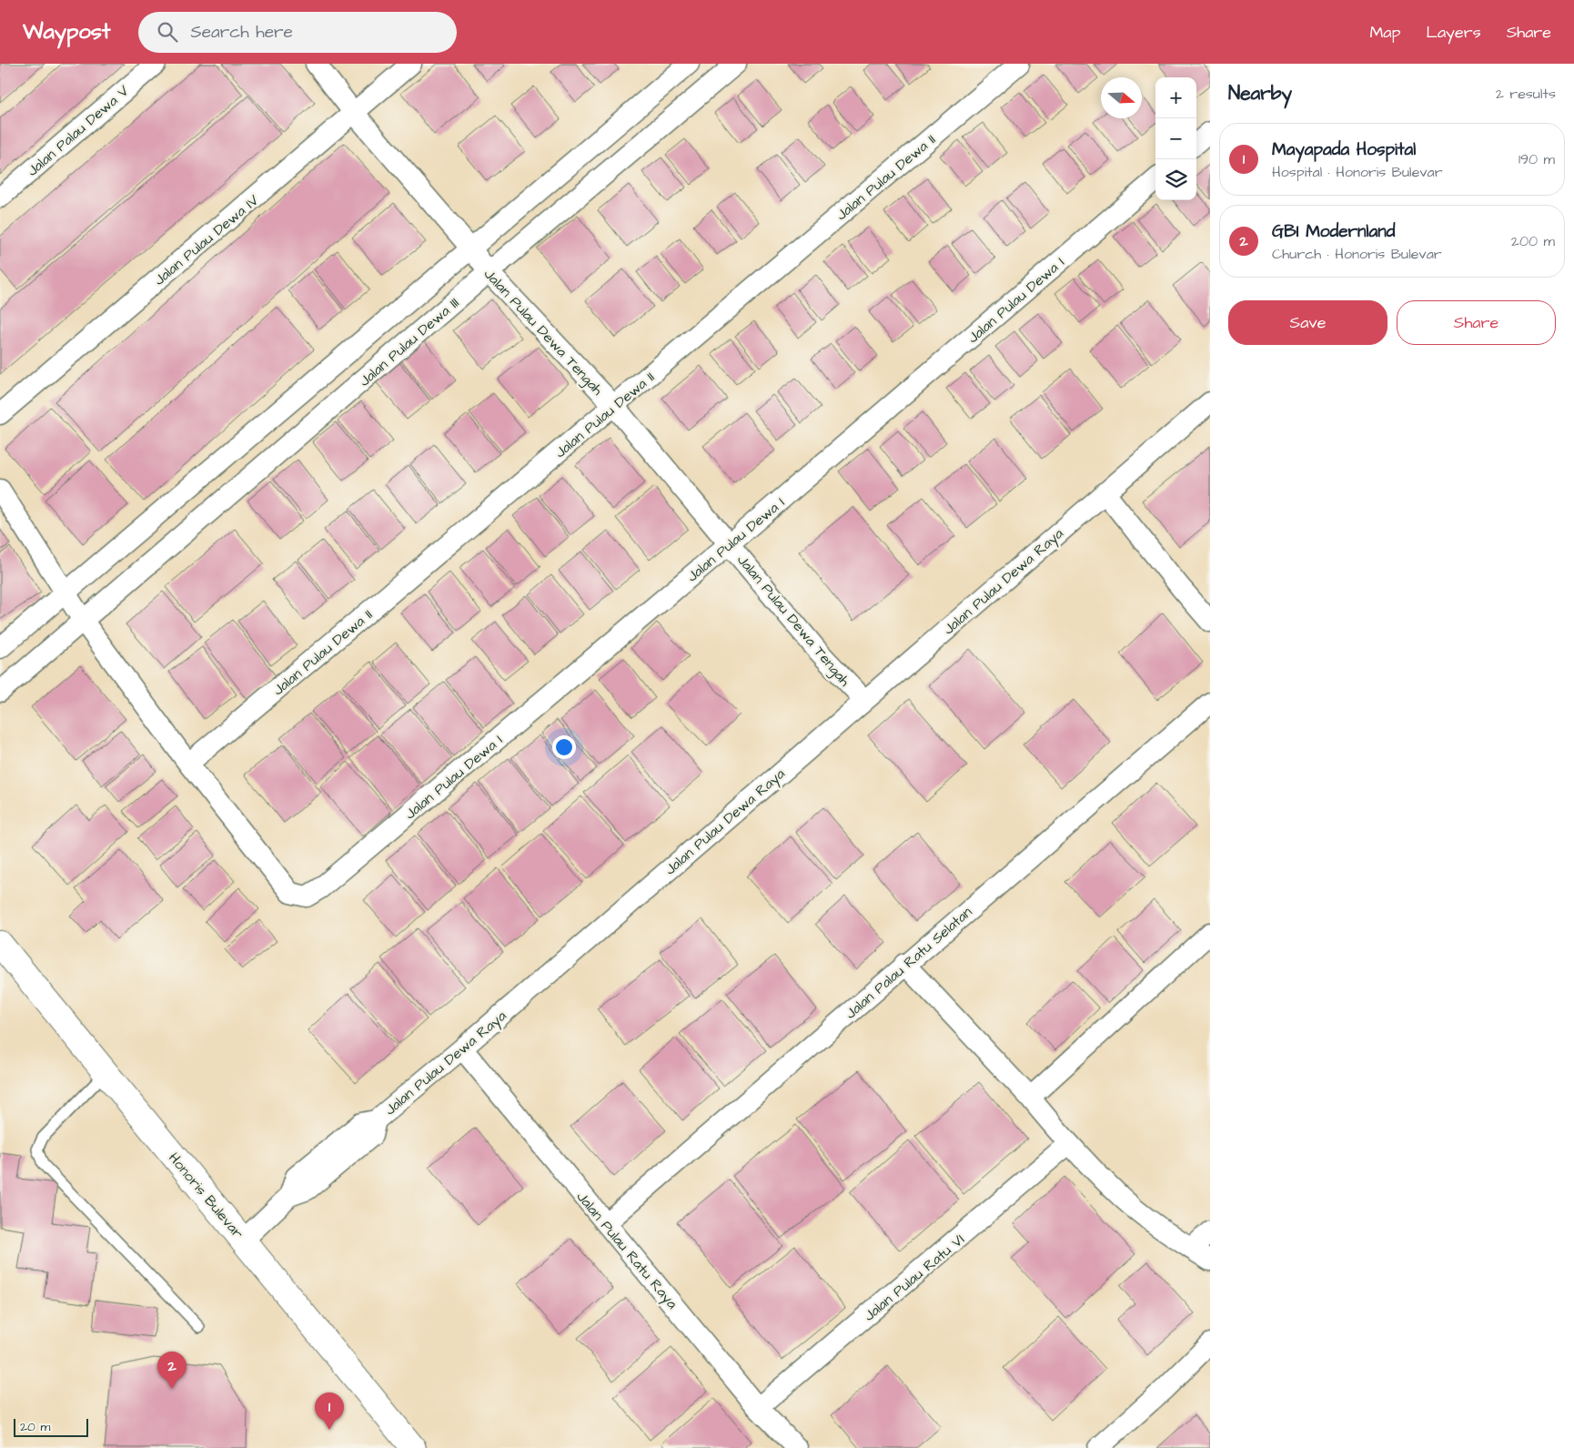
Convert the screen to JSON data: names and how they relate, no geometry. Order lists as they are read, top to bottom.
{
  "streets": {
    "street": [
      "Jalan Palau Dewa V",
      "Jalan Pulau Dewa II",
      "Jalan Pulau Dewa IV",
      "Jalan Pulau Dewa I",
      "Jalan Pulau Dewa Tengah",
      "Jalan Pulau Dewa III",
      "Jalan Pulau Dewa Raya",
      "Jalan Palau Ratu Selatan",
      "Honoris Bulevar",
      "Jalan Pulau Ratu Raya",
      "Jalan Pulau Ratu VI"
    ]
  },
  "crossings": [
    ["Jalan Pulau Dewa II", "Jalan Pulau Dewa I"],
    ["Jalan Pulau Dewa II", "Jalan Pulau Dewa Tengah"],
    ["Jalan Pulau Dewa IV", "Jalan Pulau Dewa Tengah"],
    ["Jalan Pulau Dewa I", "Jalan Pulau Dewa Tengah"],
    ["Jalan Pulau Dewa Tengah", "Jalan Pulau Dewa III"],
    ["Jalan Pulau Dewa Tengah", "Jalan Pulau Dewa Raya"],
    ["Jalan Pulau Dewa Raya", "Honoris Bulevar"],
    ["Jalan Pulau Dewa Raya", "Jalan Pulau Ratu Raya"],
    ["Jalan Palau Ratu Selatan", "Jalan Pulau Ratu Raya"],
    ["Jalan Pulau Ratu Raya", "Jalan Pulau Ratu VI"]
  ],
  "scale_bar": "20 m",
  "north": "right",
  "page": {
    "header": "Waypost",
    "search": "Search here",
    "nav": ["Map", "Layers", "Share"],
    "heading": ["Nearby", "2 results"],
    "map_buttons": ["+", "−"],
    "list": [
      {
        "mark": "1",
        "name": "Mayapada Hospital",
        "note": "Hospital · Honoris Bulevar",
        "value": "190 m"
      },
      {
        "mark": "2",
        "name": "GBI Modernland",
        "note": "Church · Honoris Bulevar",
        "value": "200 m"
      }
    ],
    "buttons": ["Save", "Share"],
    "pins": ["2", "1"],
    "scale": "20 m"
  }
}
